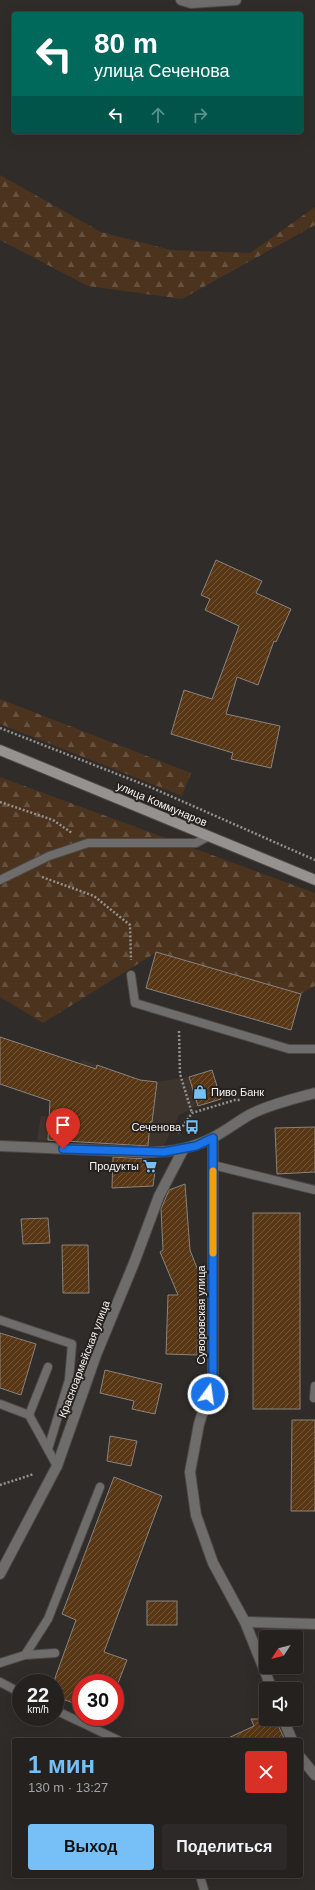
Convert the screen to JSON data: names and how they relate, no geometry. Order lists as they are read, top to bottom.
{
  "streets": {
    "main road": ["улица Коммунаров"],
    "street": ["Суворовская улица", "Красноармейская улица"]
  },
  "places": {
    "shop": ["Пиво Банк"],
    "bus stop": ["Сеченова"],
    "supermarket": ["Продукты"]
  },
  "north": "bottom left",
  "page": {
    "turn": ["80 m", "улица Сеченова"],
    "speed": "22 km/h",
    "limit": "30",
    "heading": ["1 мин", "130 m · 13:27"],
    "buttons": ["Выход", "Поделиться"]
  }
}
